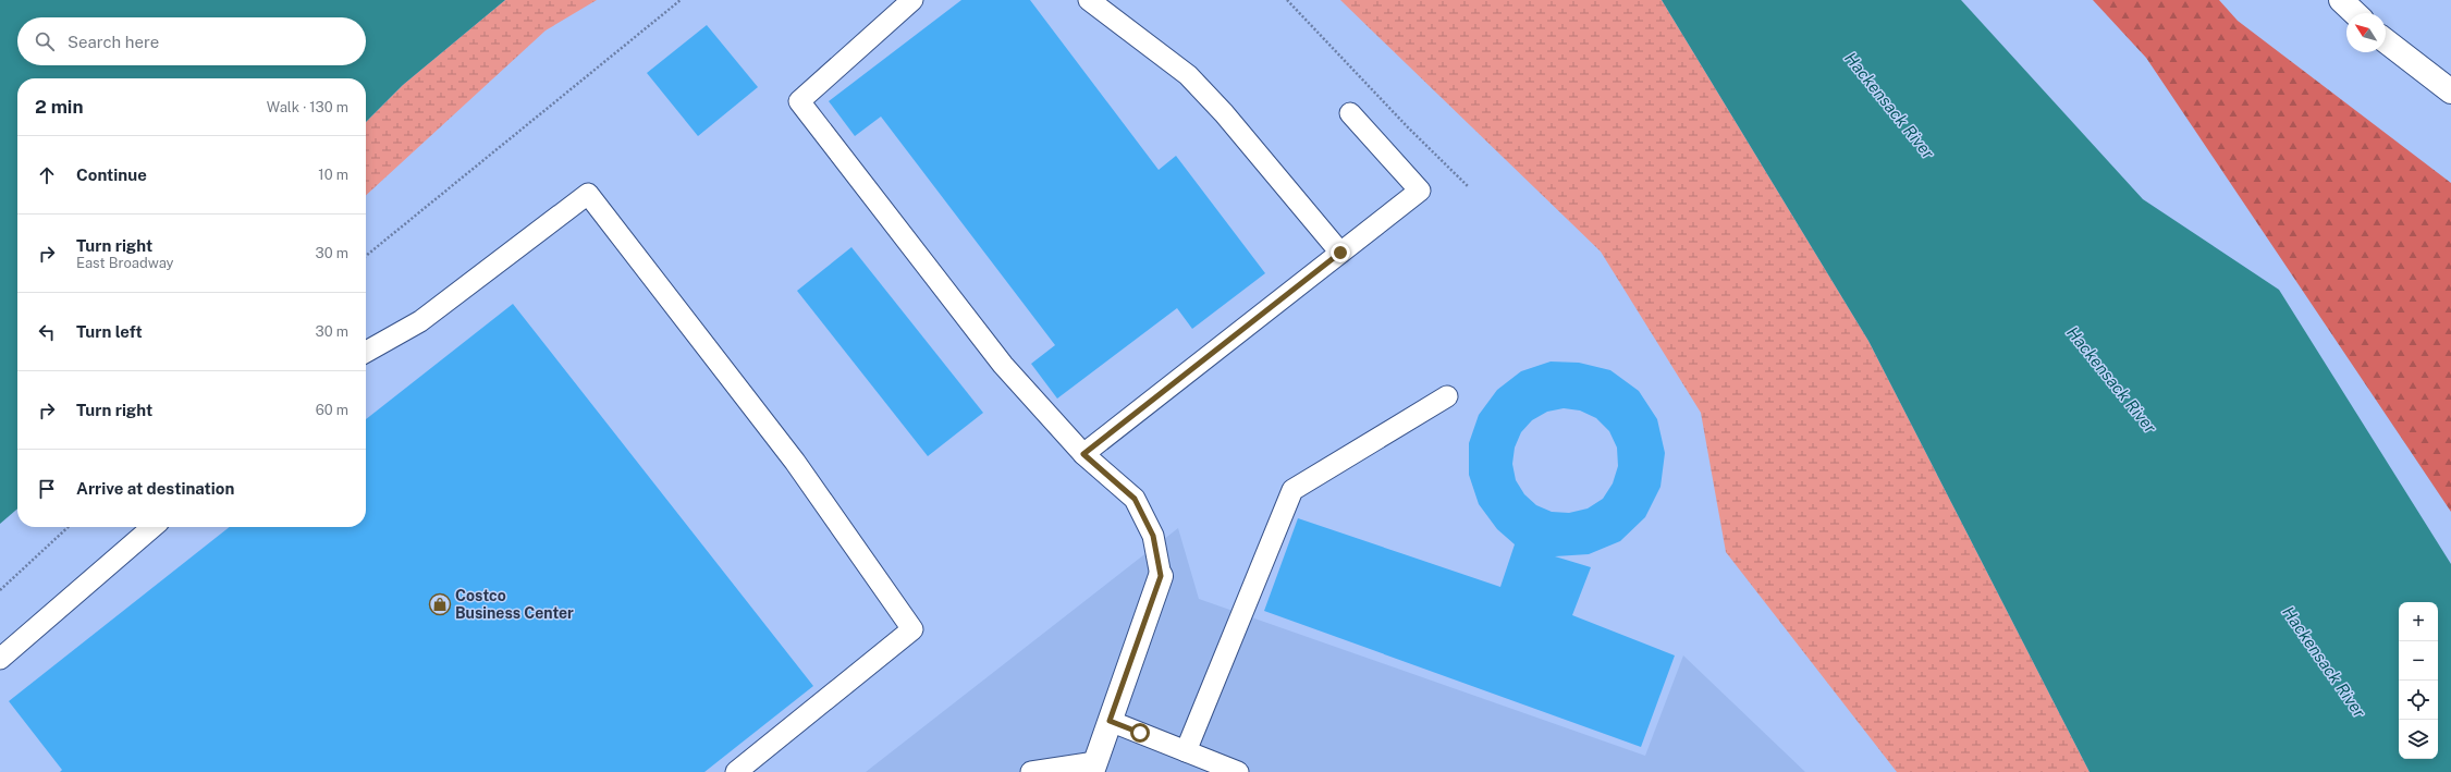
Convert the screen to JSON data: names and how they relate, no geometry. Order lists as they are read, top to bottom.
{
  "water": ["Hackensack River"],
  "places": {
    "shop": ["Costco Business Center"]
  },
  "north": "top left",
  "page": {
    "search": "Search here",
    "heading": ["2 min", "Walk · 130 m"],
    "list": [
      ["Continue", "10 m"],
      ["Turn right", "East Broadway", "30 m"],
      ["Turn left", "30 m"],
      ["Turn right", "60 m"],
      "Arrive at destination"
    ],
    "map_buttons": ["+", "−"]
  }
}
